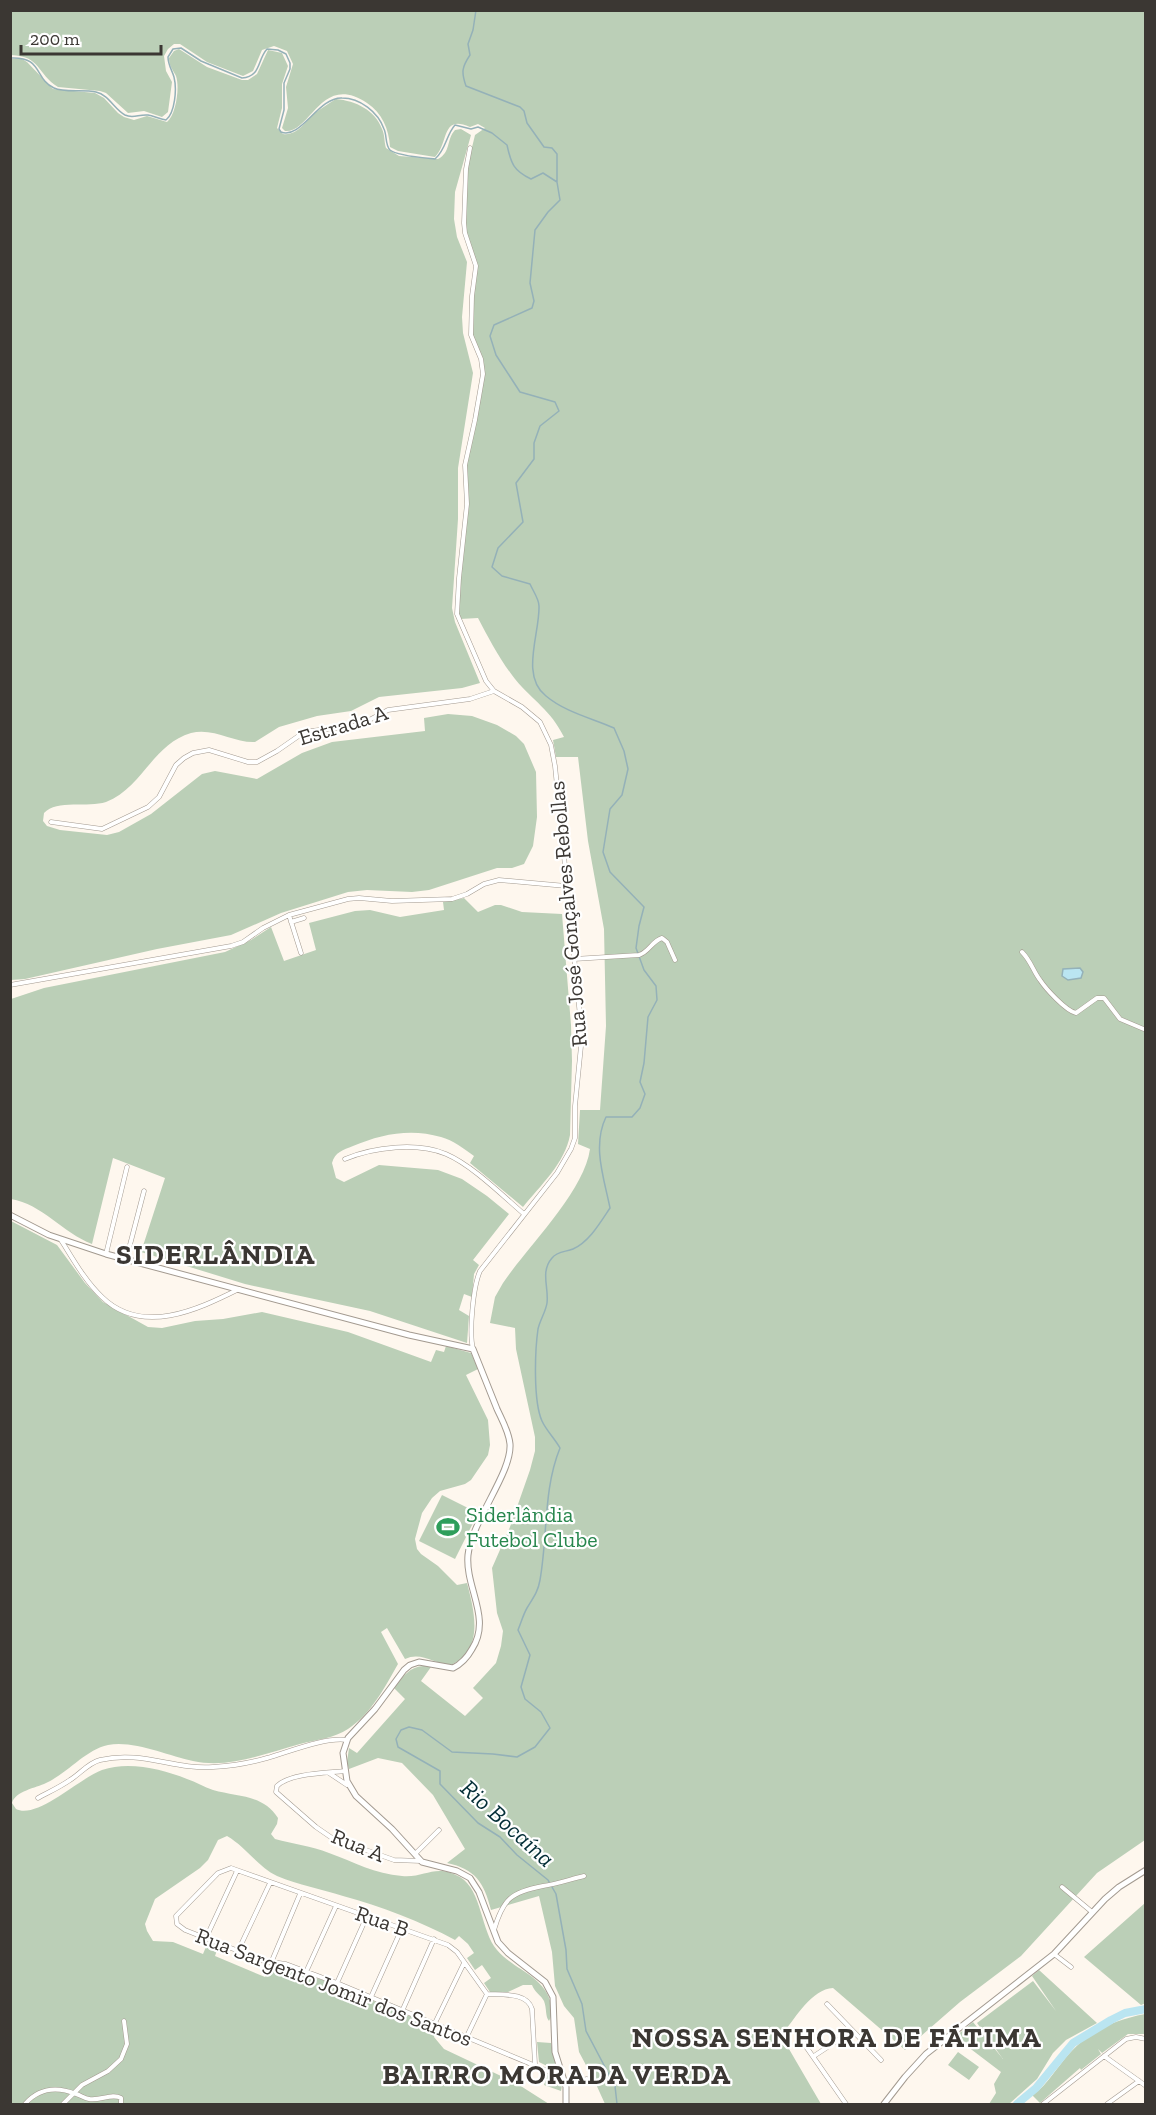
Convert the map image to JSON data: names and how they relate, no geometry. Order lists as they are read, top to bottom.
{
  "streets": {
    "street": [
      "Estrada A",
      "Rua José Gonçalves Rebollas",
      "Rua A",
      "Rua B",
      "Rua Sargento Jomir dos Santos"
    ]
  },
  "crossings": [
    ["Estrada A", "Rua José Gonçalves Rebollas"],
    ["Rua B", "Rua Sargento Jomir dos Santos"]
  ],
  "districts": ["SIDERLÂNDIA", "NOSSA SENHORA DE FÁTIMA", "BAIRRO MORADA VERDA"],
  "water": ["Rio Bocaína"],
  "places": {
    "sports": ["Siderlândia Futebol Clube"]
  },
  "scale_bar": "200 m"
}
